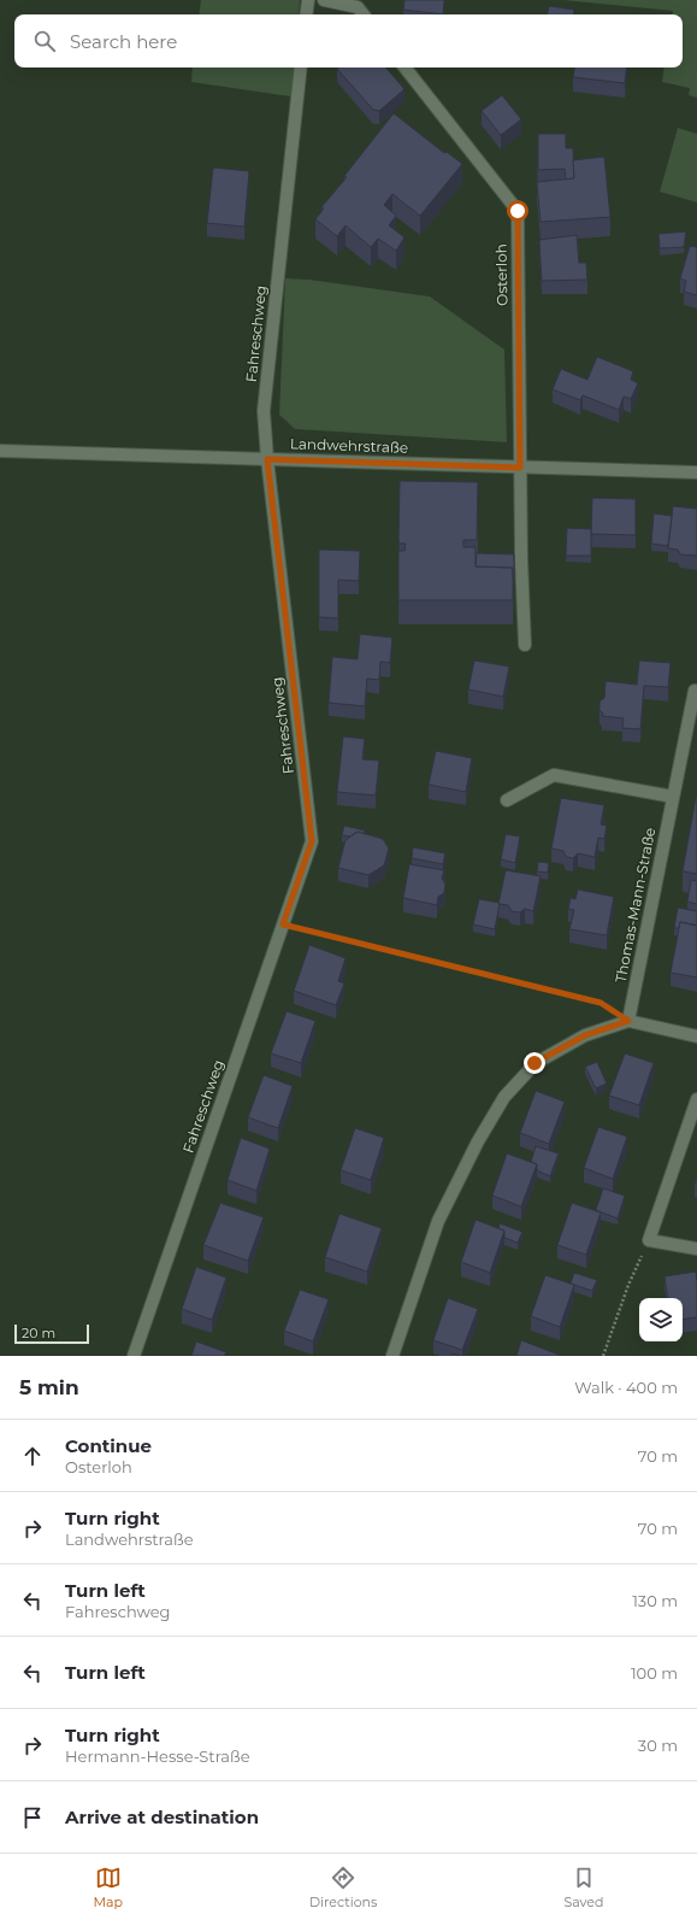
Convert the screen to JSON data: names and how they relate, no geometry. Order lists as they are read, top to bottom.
{
  "streets": {
    "street": [
      "Osterloh",
      "Fahreschweg",
      "Landwehrstraße",
      "Thomas-Mann-Straße"
    ]
  },
  "crossings": [
    ["Osterloh", "Landwehrstraße"],
    ["Fahreschweg", "Landwehrstraße"]
  ],
  "scale_bar": "20 m",
  "page": {
    "search": "Search here",
    "scale": "20 m",
    "heading": ["5 min", "Walk · 400 m"],
    "list": [
      ["Continue", "Osterloh", "70 m"],
      ["Turn right", "Landwehrstraße", "70 m"],
      ["Turn left", "Fahreschweg", "130 m"],
      ["Turn left", "100 m"],
      ["Turn right", "Hermann-Hesse-Straße", "30 m"],
      "Arrive at destination"
    ],
    "nav": ["Map", "Directions", "Saved"]
  }
}
